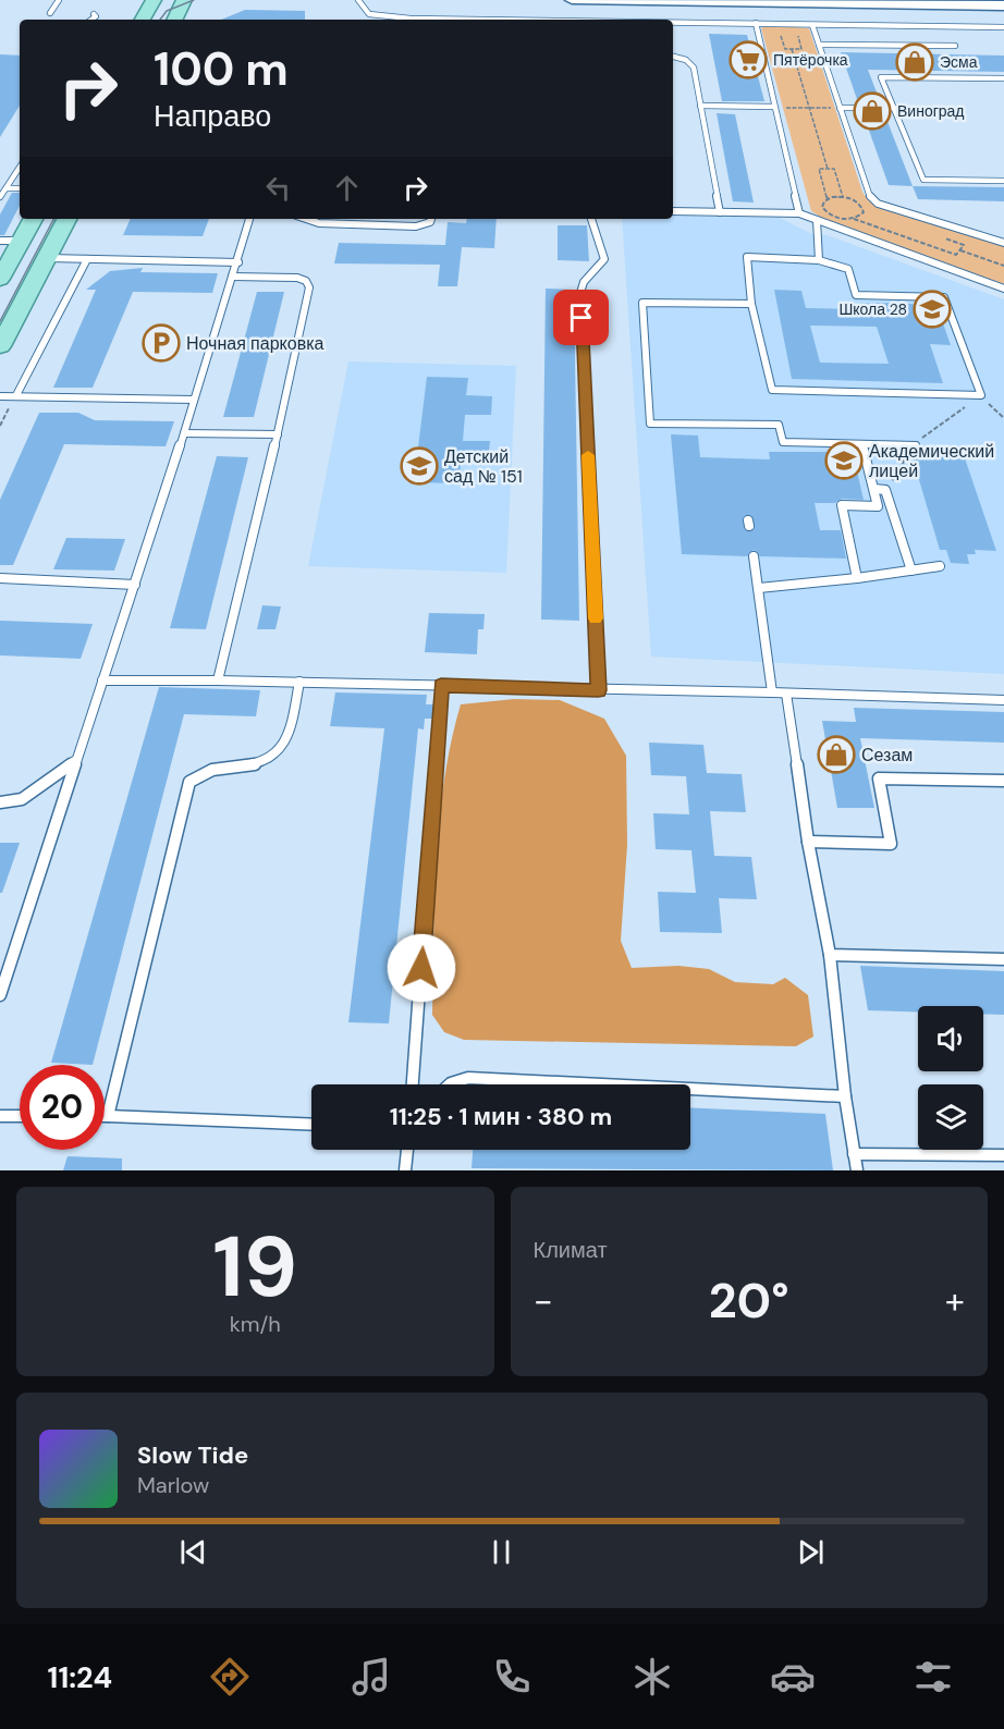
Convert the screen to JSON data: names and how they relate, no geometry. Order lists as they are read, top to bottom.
{
  "places": {
    "supermarket": ["Пятёрочка"],
    "shop": ["Эсма", "Виноград", "Сезам"],
    "school or university": ["Школа 28", "Академический лицей", "Детский сад № 151"],
    "parking": ["Ночная парковка"]
  },
  "page": {
    "turn": ["100 m", "Направо"],
    "limit": "20",
    "trip": "11:25 · 1 мин · 380 m",
    "tile": [
      ["19", "km/h"],
      "Климат"
    ],
    "heat": ["−", "20°", "+"],
    "song": ["Slow Tide", "Marlow"],
    "tabs": "11:24"
  }
}
